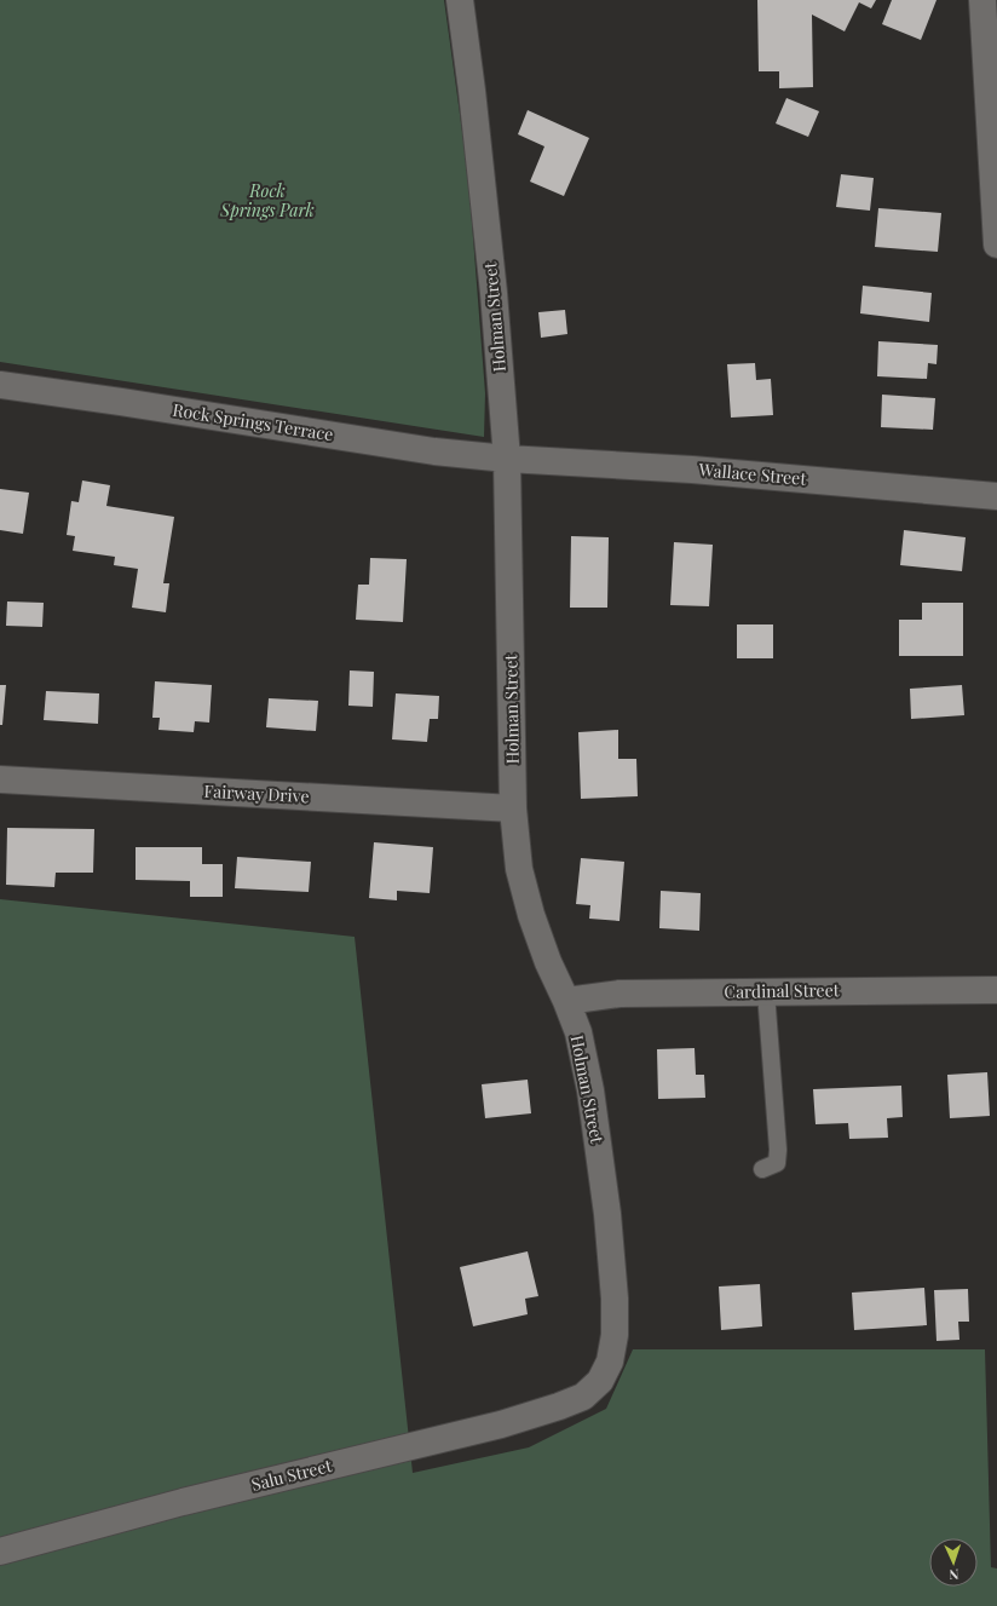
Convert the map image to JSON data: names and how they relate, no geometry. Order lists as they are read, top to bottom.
{
  "streets": {
    "street": [
      "Holman Street",
      "Rock Springs Terrace",
      "Wallace Street",
      "Fairway Drive",
      "Cardinal Street",
      "Salu Street"
    ]
  },
  "crossings": [
    ["Holman Street", "Rock Springs Terrace"],
    ["Holman Street", "Wallace Street"],
    ["Holman Street", "Fairway Drive"],
    ["Holman Street", "Cardinal Street"],
    ["Holman Street", "Salu Street"],
    ["Rock Springs Terrace", "Wallace Street"]
  ],
  "parks": ["Rock Springs Park"],
  "north": "bottom"
}
